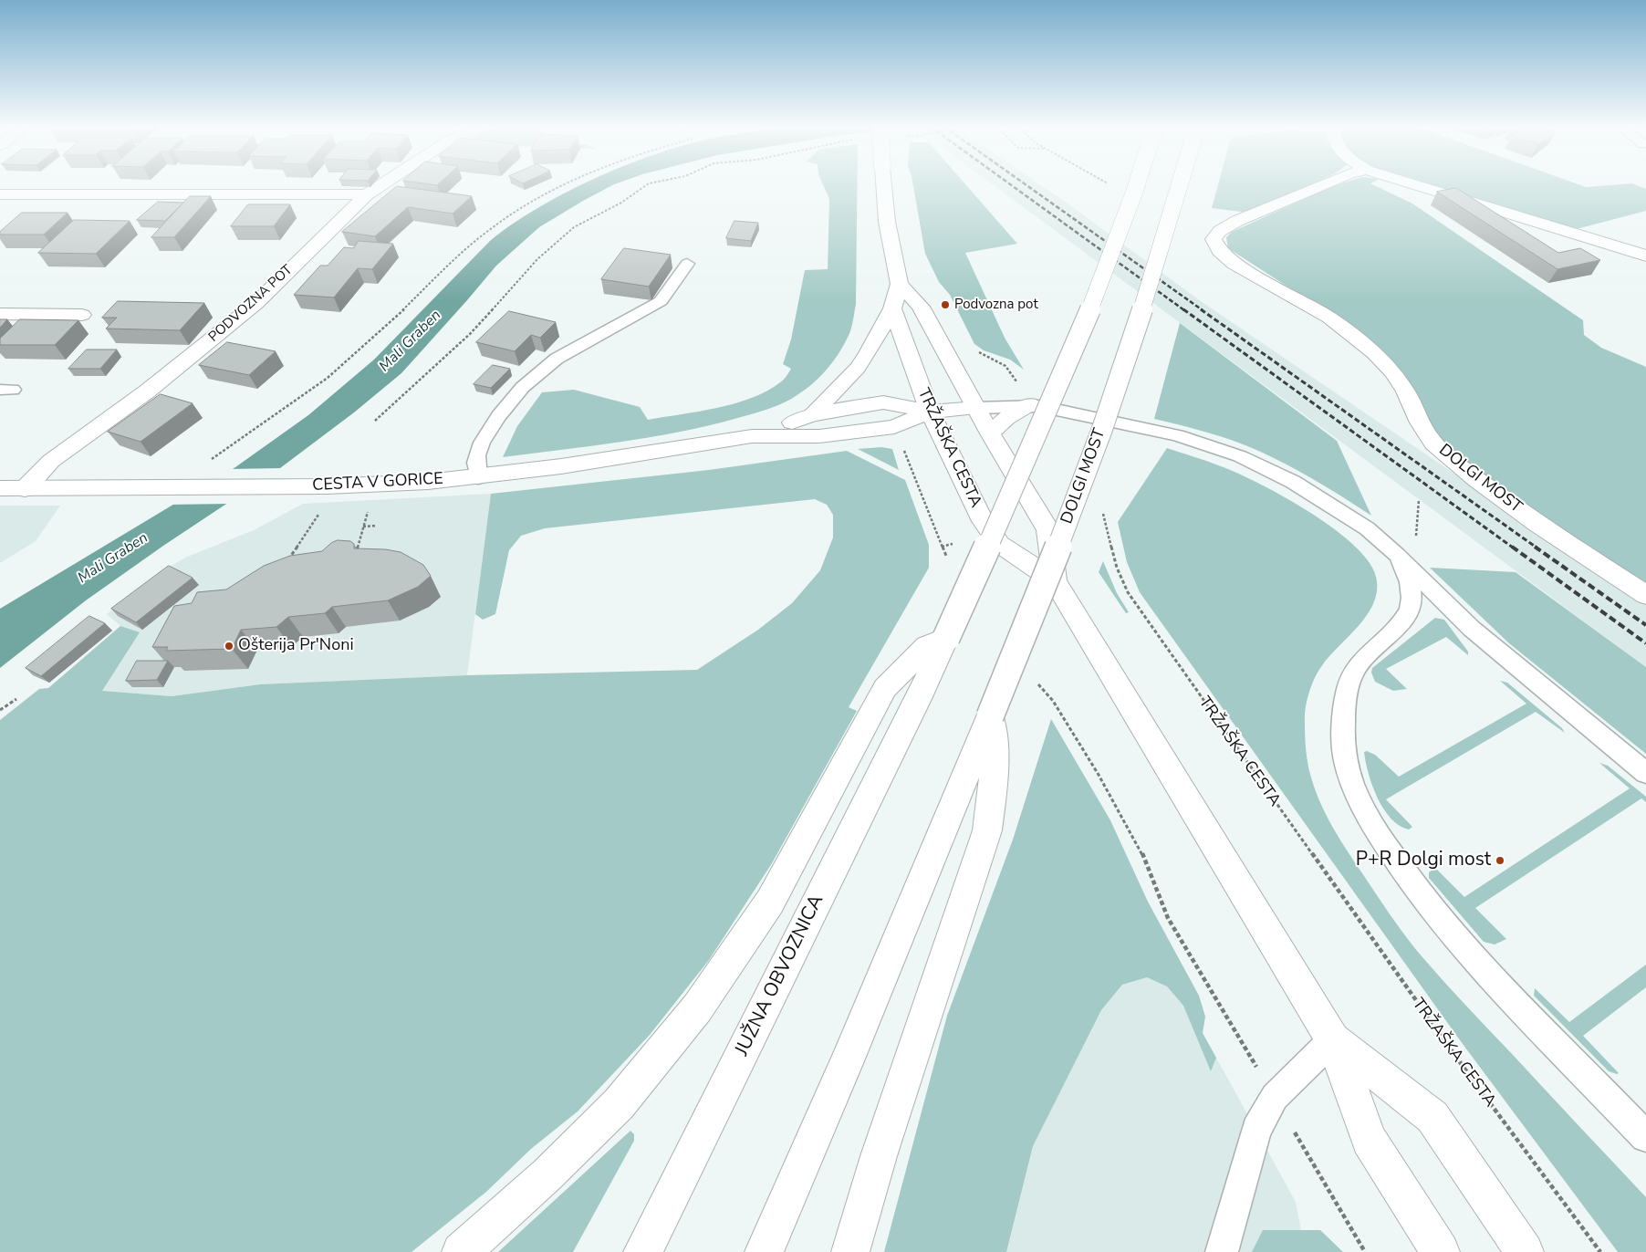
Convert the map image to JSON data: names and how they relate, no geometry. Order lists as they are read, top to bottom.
{
  "streets": {
    "main road": [
      "PODVOZNA POT",
      "TRŽAŠKA CESTA",
      "DOLGI MOST",
      "CESTA V GORICE",
      "JUŽNA OBVOZNICA"
    ]
  },
  "crossings": [
    ["PODVOZNA POT", "CESTA V GORICE"],
    ["TRŽAŠKA CESTA", "CESTA V GORICE"]
  ],
  "water": ["Mali Graben"],
  "places": ["Podvozna pot", "Ošterija Pr'Noni", "P+R Dolgi most"]
}
